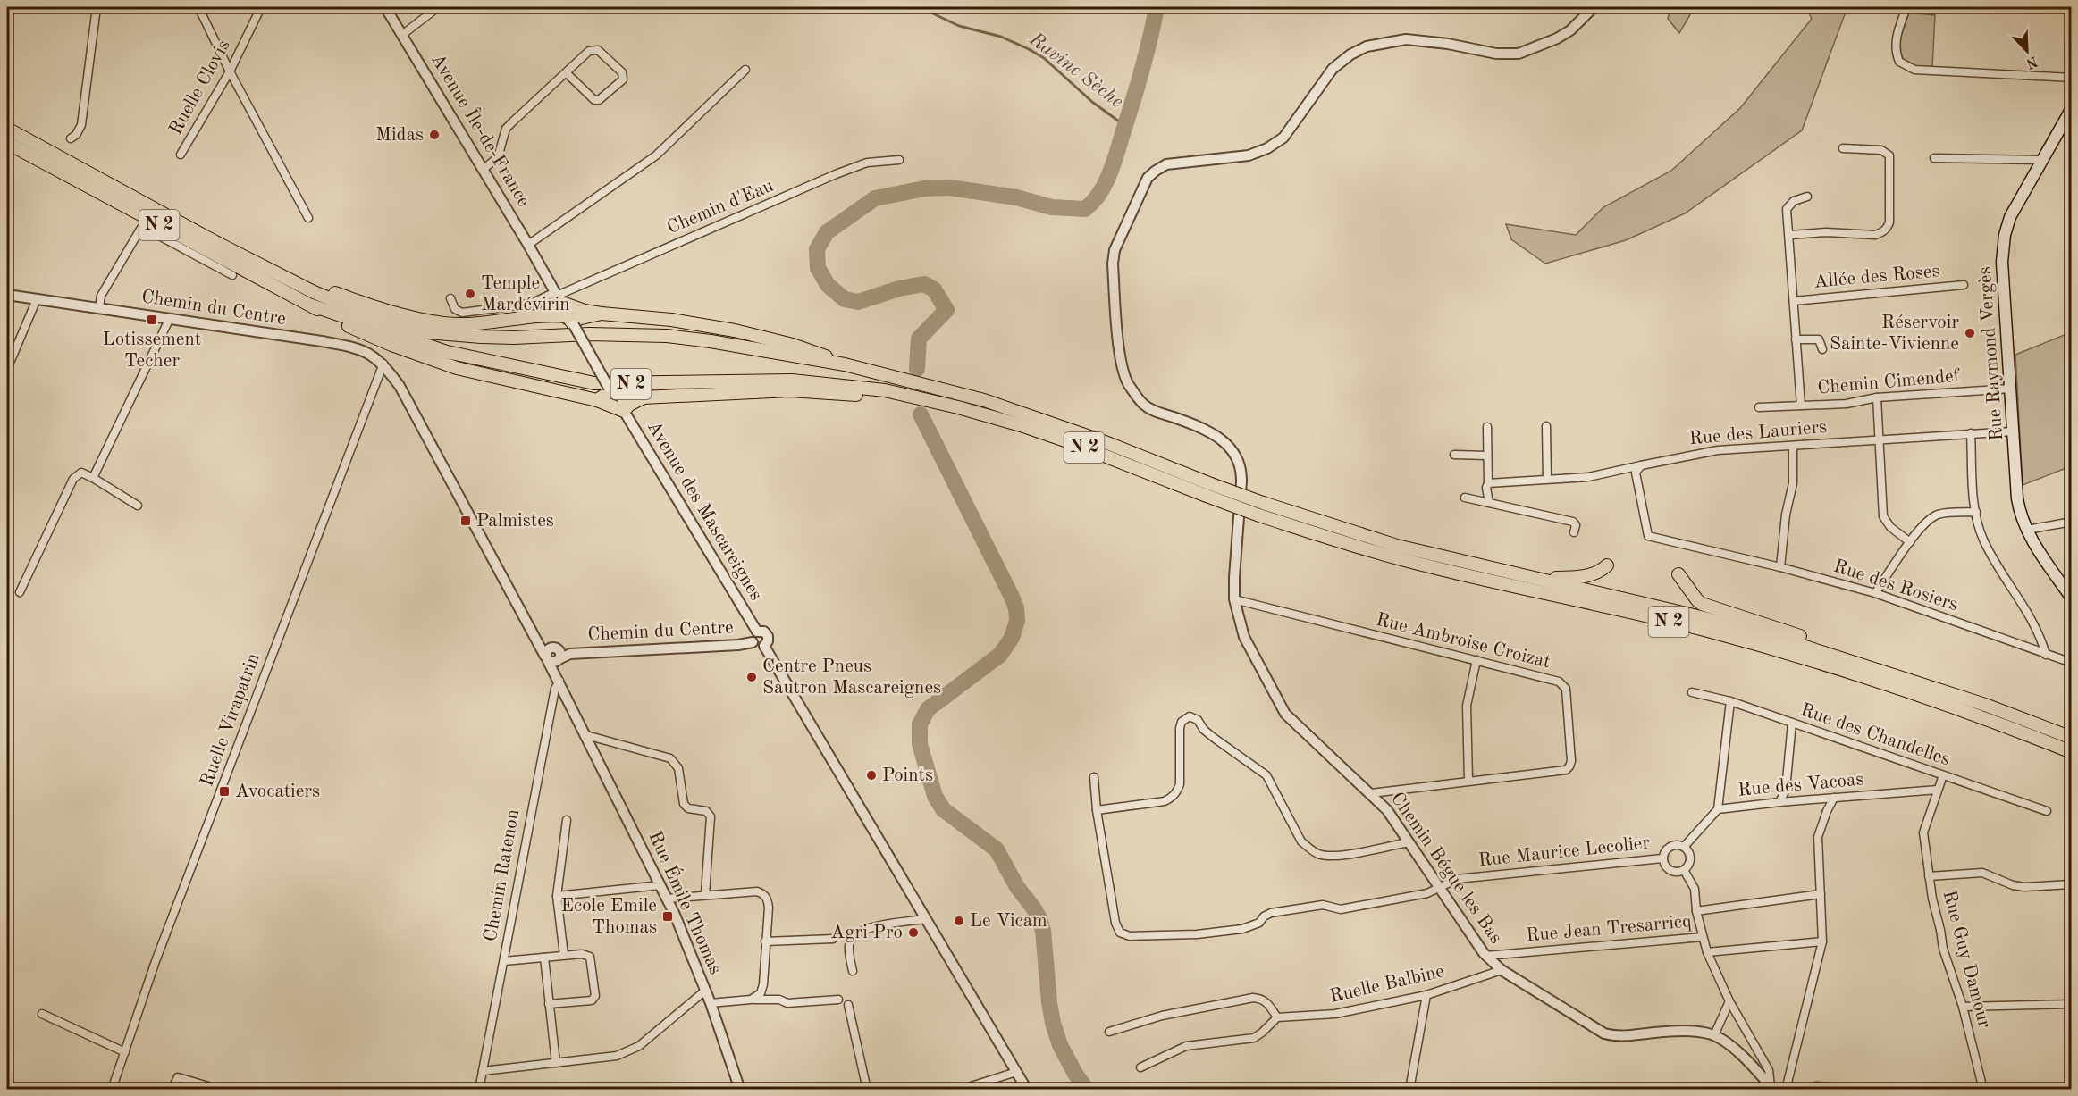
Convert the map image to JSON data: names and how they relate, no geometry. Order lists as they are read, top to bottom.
{
  "streets": {
    "highway": ["N 2"],
    "main road": ["Rue Raymond Vergès"],
    "street": [
      "Ruelle Clovis",
      "Avenue Île-de-France",
      "Chemin d'Eau",
      "Allée des Roses",
      "Chemin du Centre",
      "Chemin Cimendef",
      "Rue des Lauriers",
      "Avenue des Mascareignes",
      "Rue des Rosiers",
      "Rue Ambroise Croizat",
      "Ruelle Virapatrin",
      "Rue des Chandelles",
      "Rue des Vacoas",
      "Rue Maurice Lecolier",
      "Chemin Bégue les Bas",
      "Chemin Ratenon",
      "Rue Émile Thomas",
      "Rue Jean Tresarricq",
      "Rue Guy Damour",
      "Ruelle Balbine"
    ]
  },
  "crossings": [
    ["Avenue Île-de-France", "Chemin d'Eau"],
    ["Allée des Roses", "Chemin Cimendef"],
    ["Chemin du Centre", "Avenue des Mascareignes"],
    ["Chemin du Centre", "Ruelle Virapatrin"],
    ["Rue Raymond Vergès", "Chemin Cimendef"],
    ["Rue Raymond Vergès", "Rue des Lauriers"],
    ["Rue des Lauriers", "Rue des Rosiers"],
    ["Rue Ambroise Croizat", "Chemin Bégue les Bas"],
    ["Rue des Chandelles", "Rue Guy Damour"],
    ["Rue des Vacoas", "Rue Maurice Lecolier"],
    ["Rue des Vacoas", "Rue Guy Damour"],
    ["Rue Maurice Lecolier", "Chemin Bégue les Bas"],
    ["Chemin Bégue les Bas", "Rue Jean Tresarricq"],
    ["Chemin Bégue les Bas", "Ruelle Balbine"],
    ["Chemin Ratenon", "Rue Émile Thomas"]
  ],
  "water": ["Ravine Sèche"],
  "places": {
    "other": [
      "Midas",
      "Temple Mardévirin",
      "Réservoir Sainte-Vivienne",
      "Centre Pneus Sautron Mascareignes",
      "Points",
      "Le Vicam",
      "Agri Pro"
    ],
    "transit": [
      "Lotissement Techer",
      "Palmistes",
      "Avocatiers",
      "Ecole Emile Thomas"
    ]
  },
  "north": "bottom right"
}
